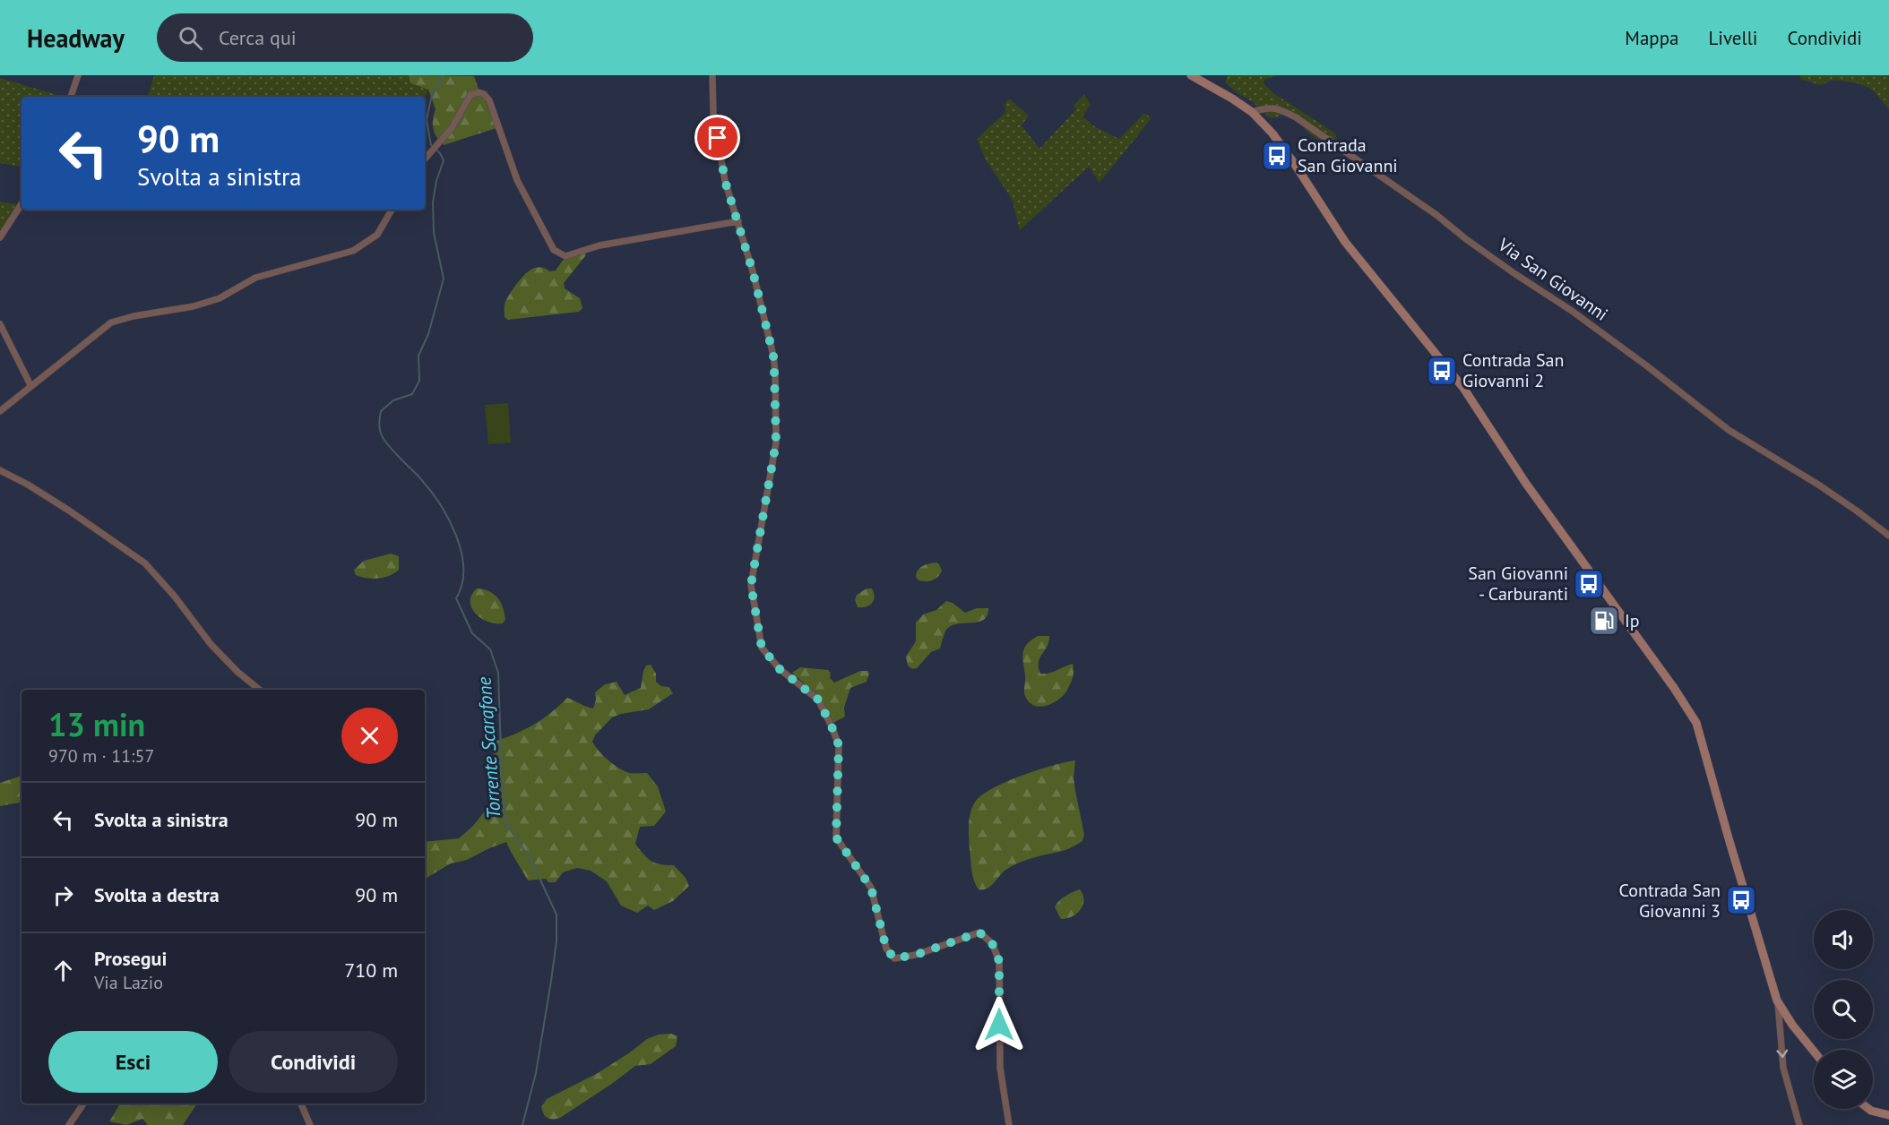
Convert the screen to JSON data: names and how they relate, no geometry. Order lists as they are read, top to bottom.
{
  "streets": {
    "street": ["Via San Giovanni"]
  },
  "water": ["Torrente Scarafone"],
  "places": {
    "bus stop": [
      "Contrada San Giovanni",
      "Contrada San Giovanni 2",
      "San Giovanni - Carburanti",
      "Contrada San Giovanni 3"
    ],
    "fuel station": ["Ip"]
  },
  "page": {
    "header": "Headway",
    "search": "Cerca qui",
    "nav": ["Mappa", "Livelli", "Condividi"],
    "turn": ["90 m", "Svolta a sinistra"],
    "heading": ["13 min", "970 m · 11:57"],
    "list": [
      {
        "name": "Svolta a sinistra",
        "value": "90 m"
      },
      {
        "name": "Svolta a destra",
        "value": "90 m"
      },
      {
        "name": "Prosegui",
        "note": "Via Lazio",
        "value": "710 m"
      }
    ],
    "buttons": ["Esci", "Condividi"]
  }
}
